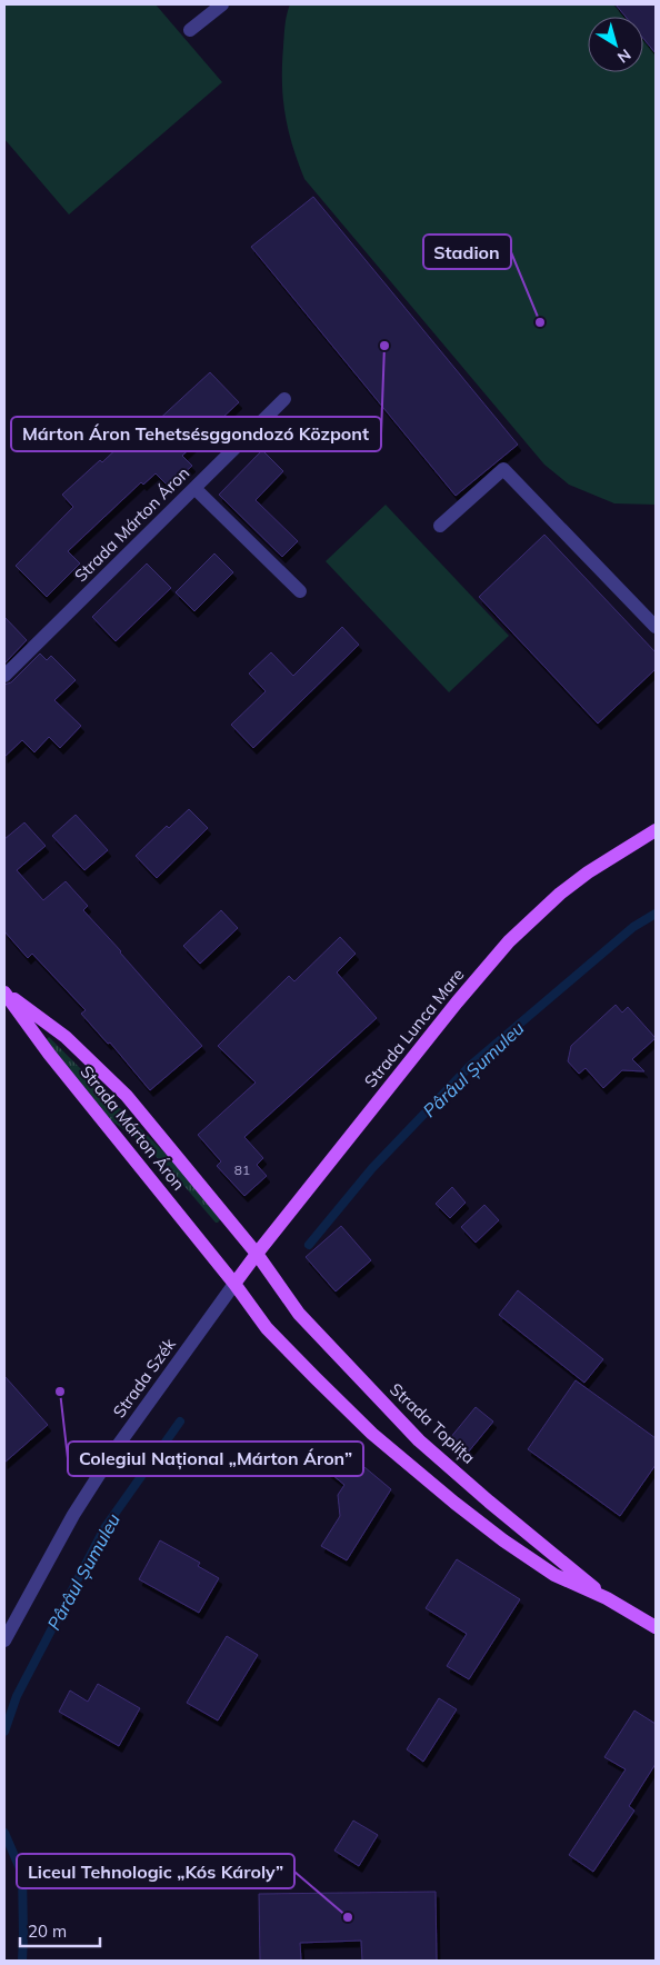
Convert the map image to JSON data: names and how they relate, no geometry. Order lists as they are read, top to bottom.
{
  "streets": {
    "main road": ["Strada Márton Áron", "Strada Lunca Mare", "Strada Toplița"],
    "street": ["Strada Szék"]
  },
  "crossings": [
    ["Strada Márton Áron", "Strada Lunca Mare"],
    ["Strada Márton Áron", "Strada Szék"],
    ["Strada Márton Áron", "Strada Toplița"],
    ["Strada Lunca Mare", "Strada Szék"],
    ["Strada Lunca Mare", "Strada Toplița"],
    ["Strada Szék", "Strada Toplița"]
  ],
  "water": ["Pârâul Șumuleu"],
  "places": [
    "Stadion",
    "Márton Áron Tehetsésggondozó Központ",
    "Colegiul Național „Márton Áron”",
    "Liceul Tehnologic „Kós Károly”"
  ],
  "house_numbers": ["81"],
  "scale_bar": "20 m",
  "north": "bottom right"
}
